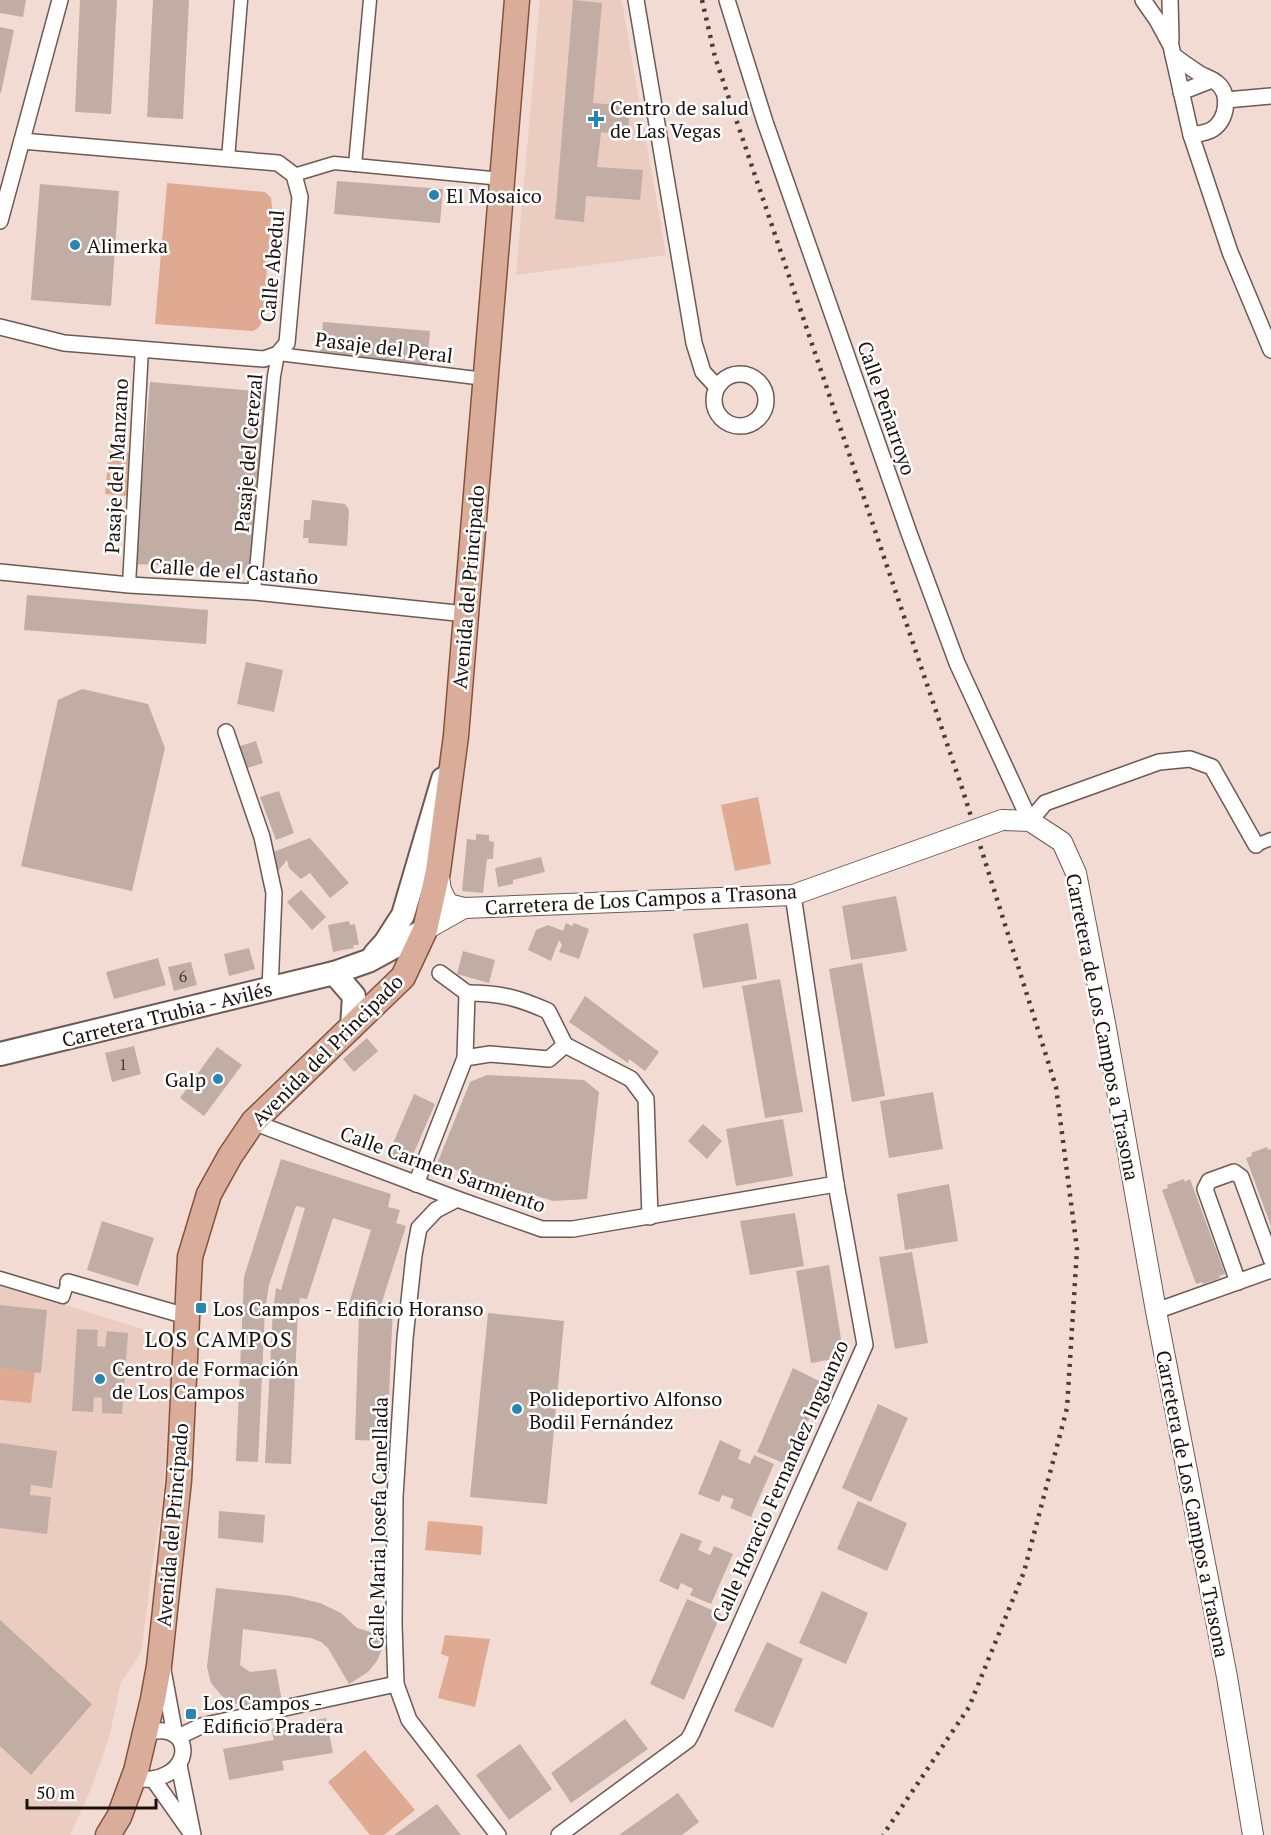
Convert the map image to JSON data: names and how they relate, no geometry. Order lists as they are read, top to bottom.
{
  "streets": {
    "main road": ["Avenida del Principado", "Carretera Trubia - Avilés"],
    "street": [
      "Calle Abedul",
      "Pasaje del Peral",
      "Calle Peñarroyo",
      "Pasaje del Cerezal",
      "Pasaje del Manzano",
      "Calle de el Castaño",
      "Carretera de Los Campos a Trasona",
      "Calle Carmen Sarmiento",
      "Calle Horacio Fernandez Inguanzo",
      "Calle Maria Josefa Canellada"
    ]
  },
  "crossings": [
    ["Calle Abedul", "Pasaje del Peral"],
    ["Calle Abedul", "Pasaje del Cerezal"],
    ["Pasaje del Peral", "Pasaje del Cerezal"],
    ["Pasaje del Peral", "Avenida del Principado"],
    ["Calle Peñarroyo", "Carretera de Los Campos a Trasona"],
    ["Pasaje del Cerezal", "Calle de el Castaño"],
    ["Pasaje del Manzano", "Calle de el Castaño"],
    ["Calle de el Castaño", "Avenida del Principado"],
    ["Avenida del Principado", "Carretera de Los Campos a Trasona"],
    ["Avenida del Principado", "Carretera Trubia - Avilés"],
    ["Avenida del Principado", "Calle Carmen Sarmiento"],
    ["Carretera de Los Campos a Trasona", "Calle Horacio Fernandez Inguanzo"],
    ["Calle Carmen Sarmiento", "Calle Horacio Fernandez Inguanzo"],
    ["Calle Carmen Sarmiento", "Calle Maria Josefa Canellada"]
  ],
  "districts": ["LOS CAMPOS"],
  "places": {
    "health": ["Centro de salud de Las Vegas"],
    "other": [
      "El Mosaico",
      "Alimerka",
      "Galp",
      "Centro de Formación de Los Campos",
      "Polideportivo Alfonso Bodil Fernández"
    ],
    "transit": ["Los Campos - Edificio Horanso", "Los Campos - Edificio Pradera"]
  },
  "house_numbers": ["6", "1"],
  "scale_bar": "50 m"
}
